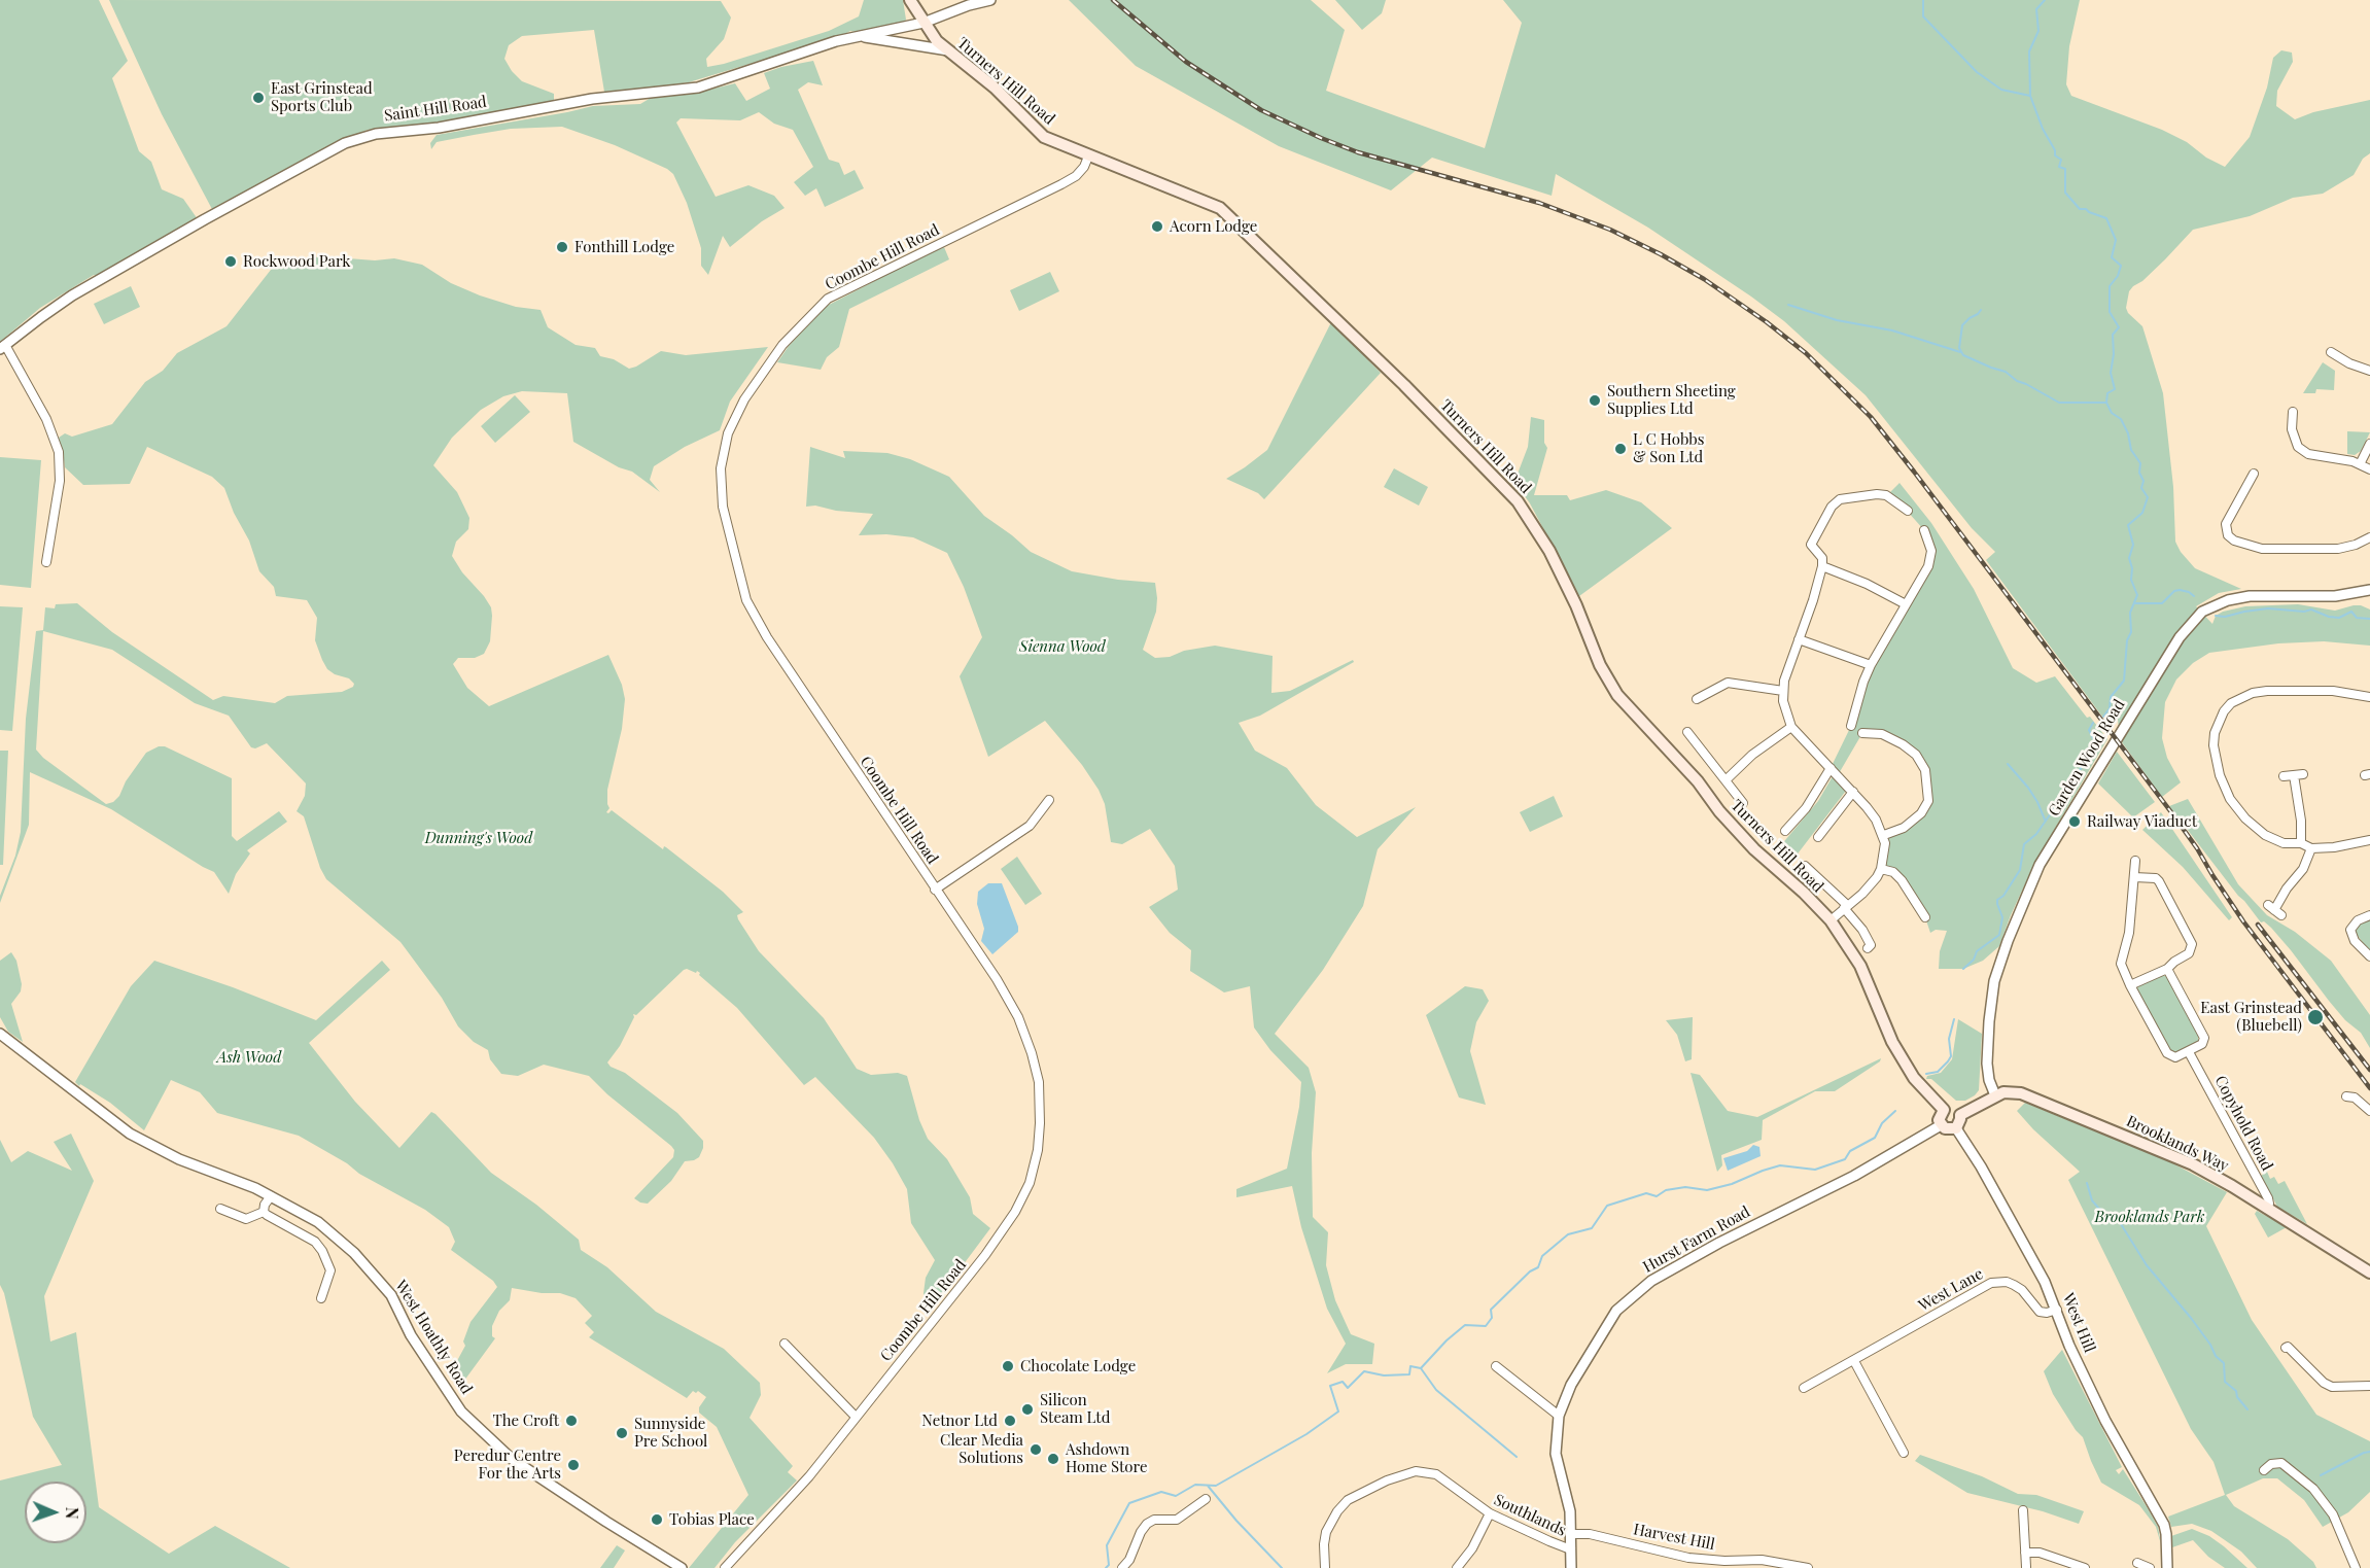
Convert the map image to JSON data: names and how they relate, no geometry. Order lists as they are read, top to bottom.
{
  "streets": {
    "main road": ["Turners Hill Road", "Brooklands Way"],
    "street": [
      "Saint Hill Road",
      "Coombe Hill Road",
      "Garden Wood Road",
      "Copyhold Road",
      "Hurst Farm Road",
      "West Lane",
      "West Hill",
      "West Hoathly Road",
      "Southlands",
      "Harvest Hill"
    ]
  },
  "crossings": [
    ["Turners Hill Road", "Saint Hill Road"],
    ["Turners Hill Road", "Coombe Hill Road"],
    ["Turners Hill Road", "Brooklands Way"],
    ["Turners Hill Road", "Hurst Farm Road"],
    ["Turners Hill Road", "West Hill"],
    ["Garden Wood Road", "Brooklands Way"],
    ["Copyhold Road", "Brooklands Way"],
    ["Brooklands Way", "Hurst Farm Road"],
    ["Brooklands Way", "West Hill"],
    ["Hurst Farm Road", "West Hill"],
    ["Hurst Farm Road", "Southlands"],
    ["Hurst Farm Road", "Harvest Hill"],
    ["West Lane", "West Hill"]
  ],
  "parks": [
    "Sienna Wood",
    "Dunning's Wood",
    "Ash Wood",
    "Brooklands Park"
  ],
  "places": [
    "East Grinstead Sports Club",
    "Acorn Lodge",
    "Fonthill Lodge",
    "Rockwood Park",
    "Southern Sheeting Supplies Ltd",
    "L C Hobbs & Son Ltd",
    "Railway Viaduct",
    "East Grinstead (Bluebell)",
    "Chocolate Lodge",
    "Silicon Steam Ltd",
    "The Croft",
    "Netnor Ltd",
    "Sunnyside Pre School",
    "Clear Media Solutions",
    "Ashdown Home Store",
    "Peredur Centre For the Arts",
    "Tobias Place"
  ],
  "north": "right"
}
